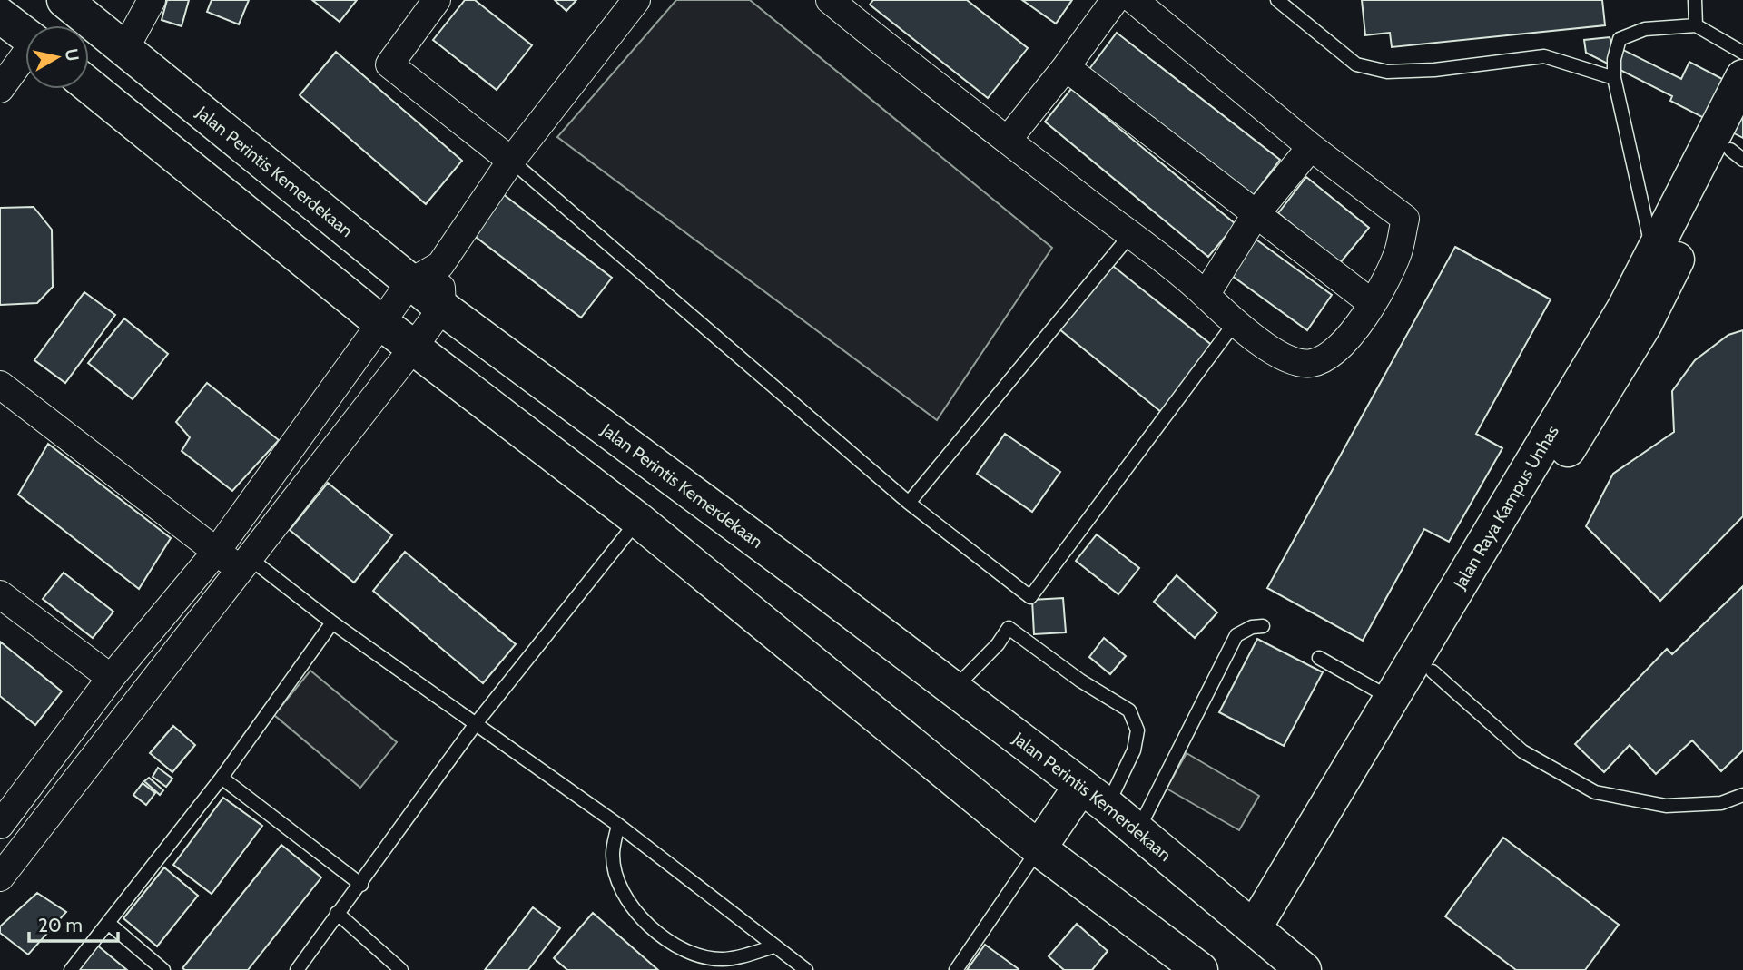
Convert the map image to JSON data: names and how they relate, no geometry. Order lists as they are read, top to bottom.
{
  "streets": {
    "main road": ["Jalan Perintis Kemerdekaan", "Jalan Raya Kampus Unhas"]
  },
  "crossings": [
    ["Jalan Perintis Kemerdekaan", "Jalan Raya Kampus Unhas"]
  ],
  "scale_bar": "20 m",
  "north": "right"
}
